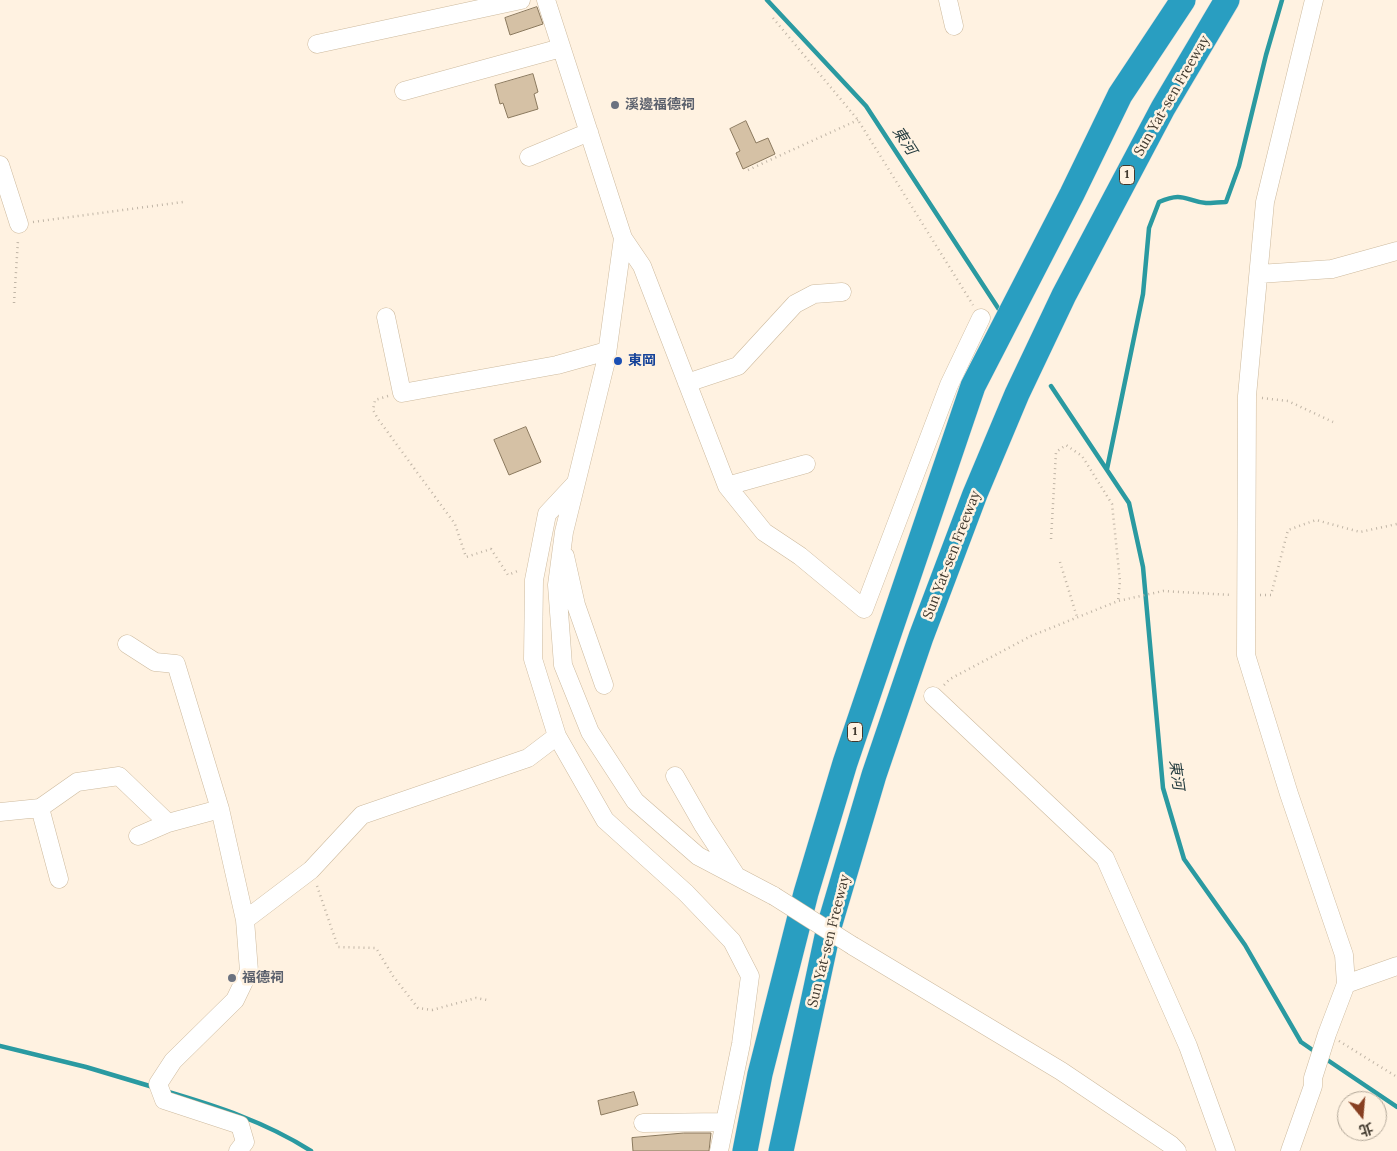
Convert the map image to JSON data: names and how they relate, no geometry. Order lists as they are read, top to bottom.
{
  "streets": {
    "highway": ["Sun Yat-sen Freeway", "1"]
  },
  "water": ["東河"],
  "places": ["溪邊福德祠", "東岡", "福德祠"],
  "north": "bottom"
}
